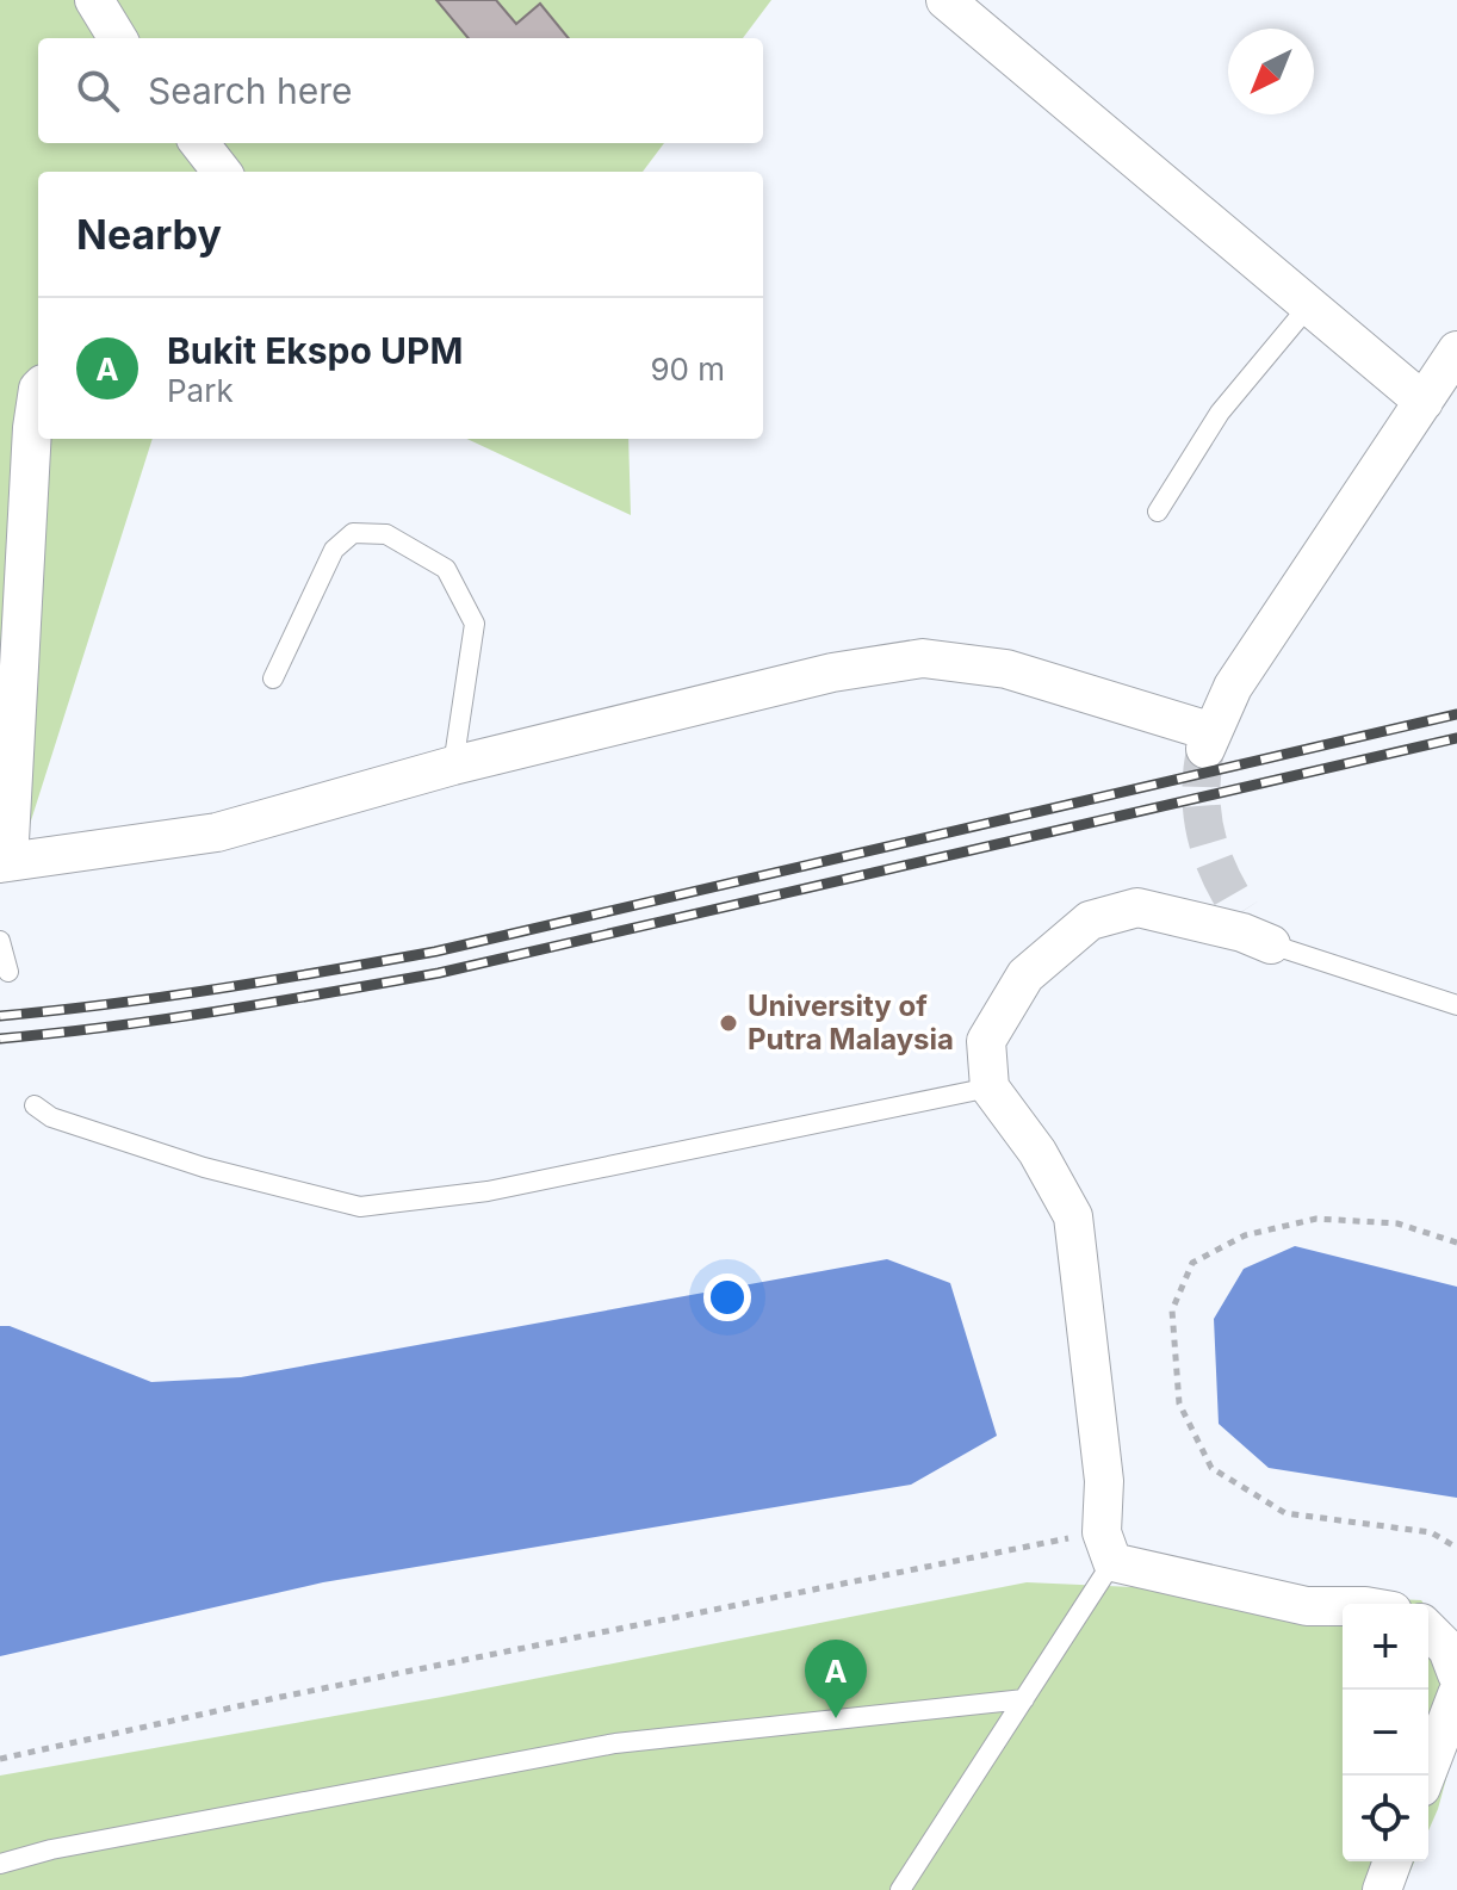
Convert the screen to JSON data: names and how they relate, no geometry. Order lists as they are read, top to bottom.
{
  "places": ["University of Putra Malaysia"],
  "north": "bottom left",
  "page": {
    "search": "Search here",
    "heading": "Nearby",
    "list": [
      {
        "mark": "A",
        "name": "Bukit Ekspo UPM",
        "note": "Park",
        "value": "90 m"
      }
    ],
    "map_buttons": ["+", "−"],
    "pins": "A"
  }
}
